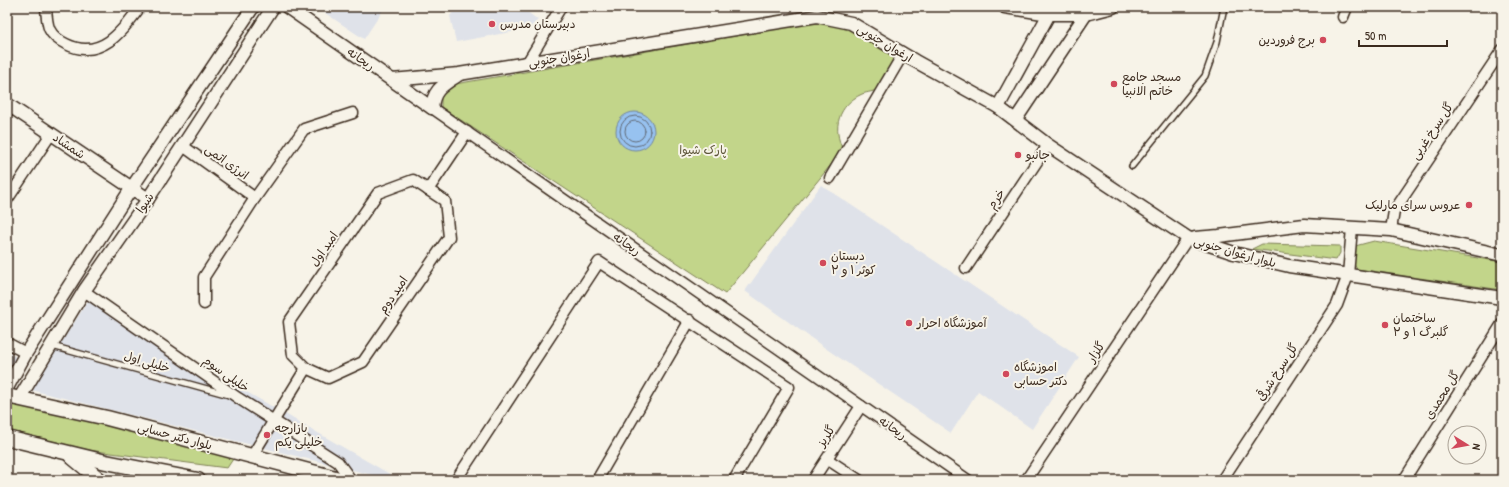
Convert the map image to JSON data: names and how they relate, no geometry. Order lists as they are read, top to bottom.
{
  "streets": {
    "main road": ["بلوار دکتر حسابی"],
    "street": [
      "ارغوان جنوبی",
      "ریحانه",
      "گل سرخ غربی",
      "شمشاد",
      "انرژی اتمی",
      "خرم",
      "شیوا",
      "امید اول",
      "بلوار ارغوان جنوبی",
      "امید دوم",
      "گلزار",
      "گل سرخ شرقی",
      "خلیلی سوم",
      "گل محمدی",
      "گلریز"
    ],
    "lane": ["خلیلی اول"]
  },
  "crossings": [
    ["ارغوان جنوبی", "ریحانه"],
    ["ارغوان جنوبی", "خرم"],
    ["ارغوان جنوبی", "بلوار ارغوان جنوبی"],
    ["ارغوان جنوبی", "گلزار"],
    ["ریحانه", "گلریز"],
    ["گل سرخ غربی", "بلوار ارغوان جنوبی"],
    ["شمشاد", "شیوا"],
    ["انرژی اتمی", "شیوا"],
    ["شیوا", "خلیلی اول"],
    ["شیوا", "خلیلی سوم"],
    ["شیوا", "بلوار دکتر حسابی"],
    ["امید اول", "امید دوم"],
    ["بلوار ارغوان جنوبی", "گلزار"],
    ["بلوار ارغوان جنوبی", "گل سرخ شرقی"],
    ["خلیلی اول", "خلیلی سوم"]
  ],
  "parks": ["پارک شیوا"],
  "places": [
    "دبیرستان مدرس",
    "برج فروردین",
    "مسجد جامع خاتم الانبیا",
    "جانبو",
    "عروس سرای مارلیک",
    "دبستان کوثر ۱ و ۲",
    "آموزشگاه احرار",
    "ساختمان گلبرگ ۱ و ۲",
    "اموزشگاه دکتر حسابی",
    "بازارچه خلیلی یکم"
  ],
  "scale_bar": "50 m",
  "north": "right"
}
